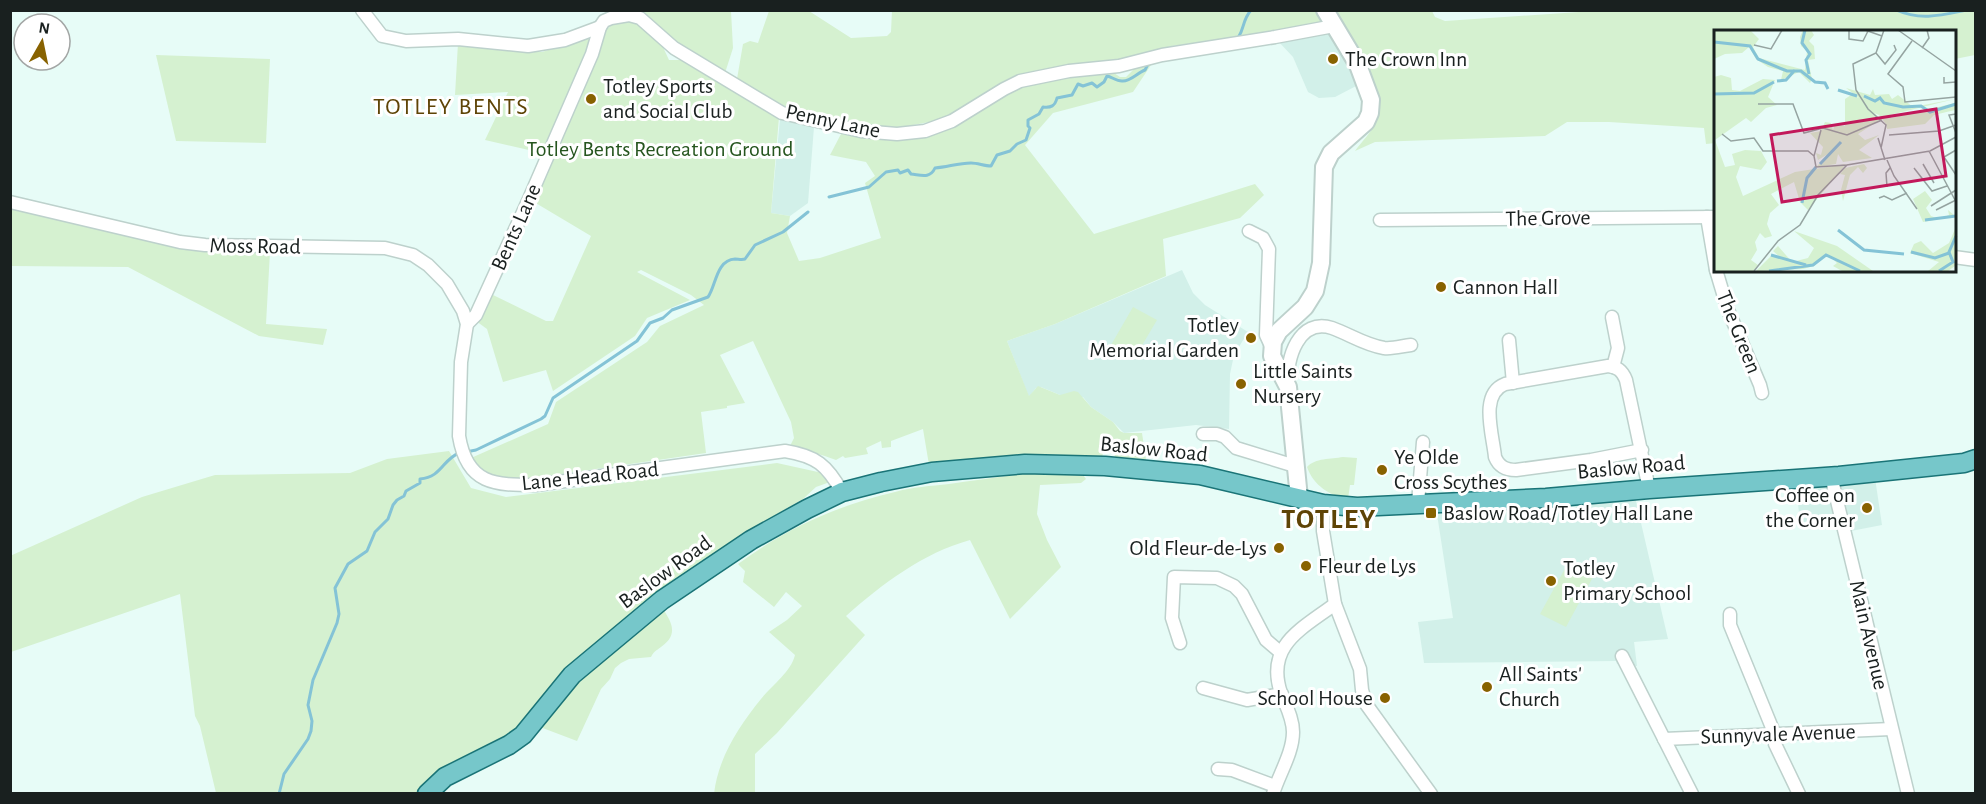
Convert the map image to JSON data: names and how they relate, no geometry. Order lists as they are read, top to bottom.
{
  "streets": {
    "main road": ["Baslow Road"],
    "street": [
      "Penny Lane",
      "The Grove",
      "Bents Lane",
      "Moss Road",
      "The Green",
      "Lane Head Road",
      "Main Avenue",
      "Sunnyvale Avenue"
    ]
  },
  "crossings": [
    ["Penny Lane", "Bents Lane"],
    ["The Grove", "The Green"],
    ["Bents Lane", "Moss Road"],
    ["Bents Lane", "Lane Head Road"],
    ["Moss Road", "Lane Head Road"],
    ["Baslow Road", "Lane Head Road"],
    ["Baslow Road", "Main Avenue"],
    ["Main Avenue", "Sunnyvale Avenue"]
  ],
  "districts": ["TOTLEY BENTS", "TOTLEY"],
  "parks": ["Totley Bents Recreation Ground"],
  "places": {
    "other": [
      "The Crown Inn",
      "Totley Sports and Social Club",
      "Cannon Hall",
      "Totley Memorial Garden",
      "Little Saints Nursery",
      "Ye Olde Cross Scythes",
      "Coffee on the Corner",
      "Old Fleur-de-Lys",
      "Fleur de Lys",
      "Totley Primary School",
      "All Saints' Church",
      "School House"
    ],
    "transit": ["Baslow Road/Totley Hall Lane"]
  },
  "north": "top"
}
